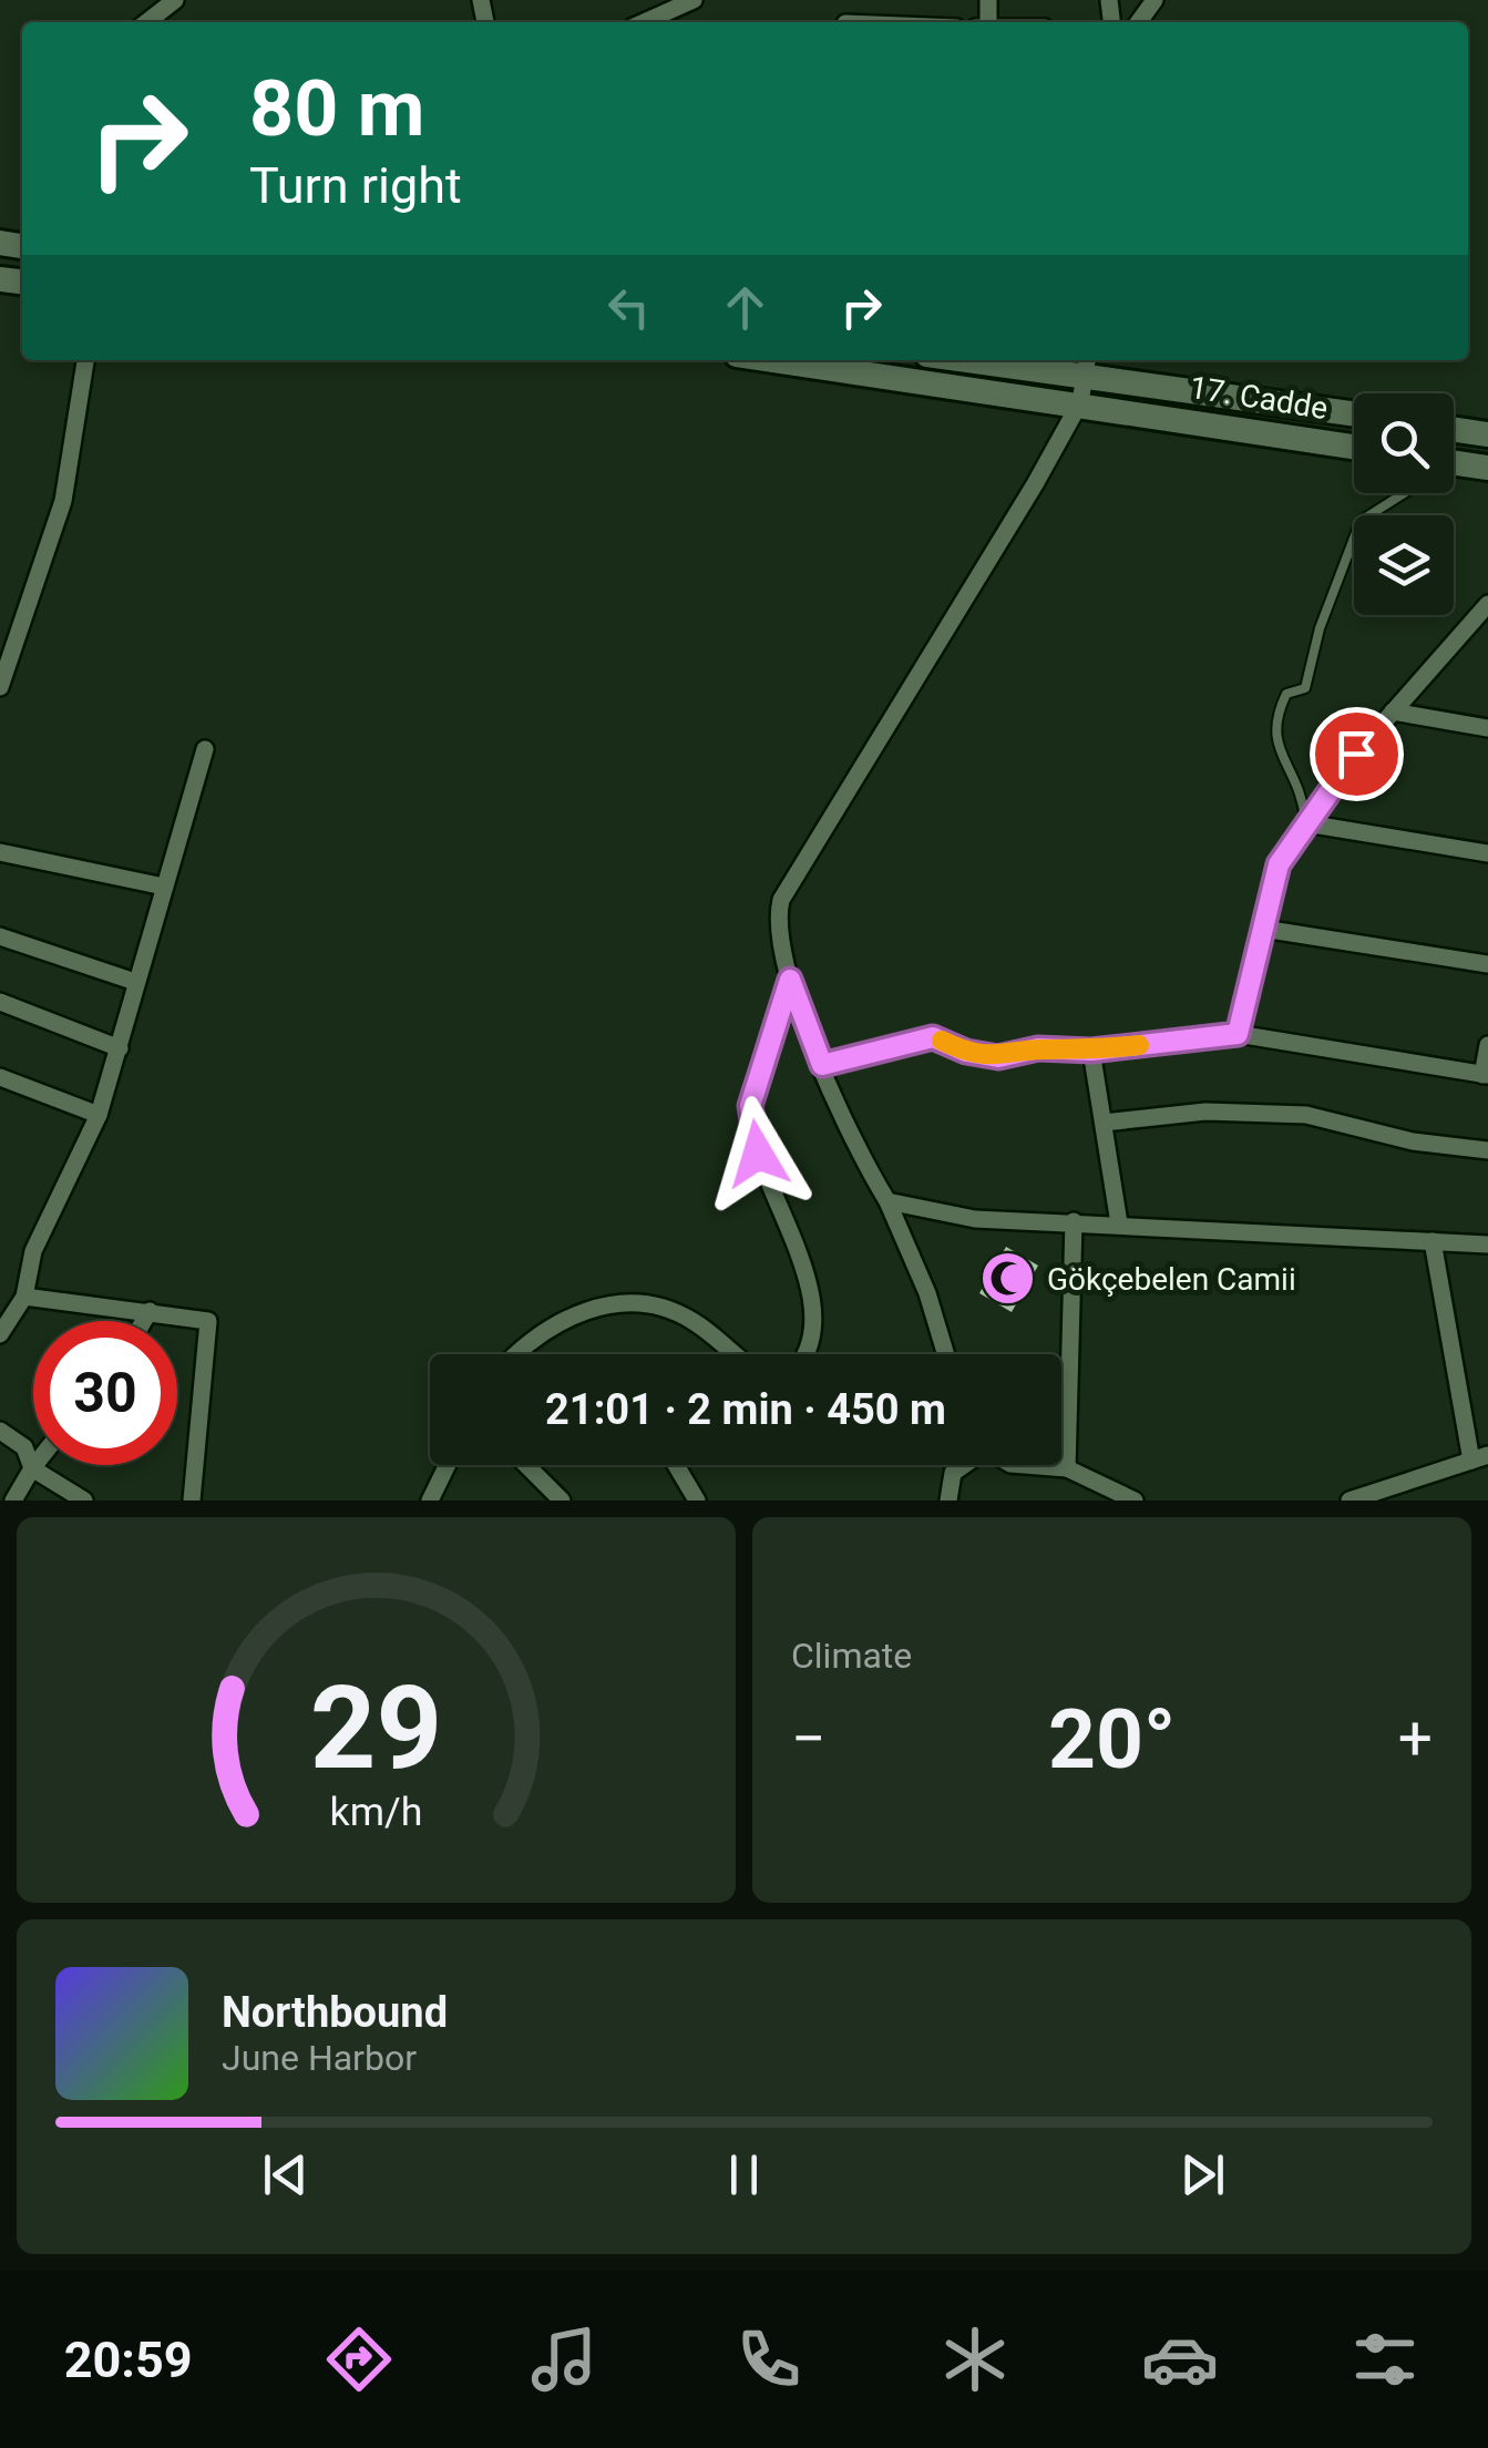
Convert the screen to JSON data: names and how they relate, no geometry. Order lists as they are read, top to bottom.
{
  "streets": {
    "street": ["17. Cadde"]
  },
  "places": {
    "mosque": ["Gökçebelen Camii"]
  },
  "page": {
    "turn": ["80 m", "Turn right"],
    "limit": "30",
    "trip": "21:01 · 2 min · 450 m",
    "tile": "Climate",
    "heat": ["−", "20°", "+"],
    "song": ["Northbound", "June Harbor"],
    "tabs": "20:59",
    "gauge": ["29", "km/h"]
  }
}
